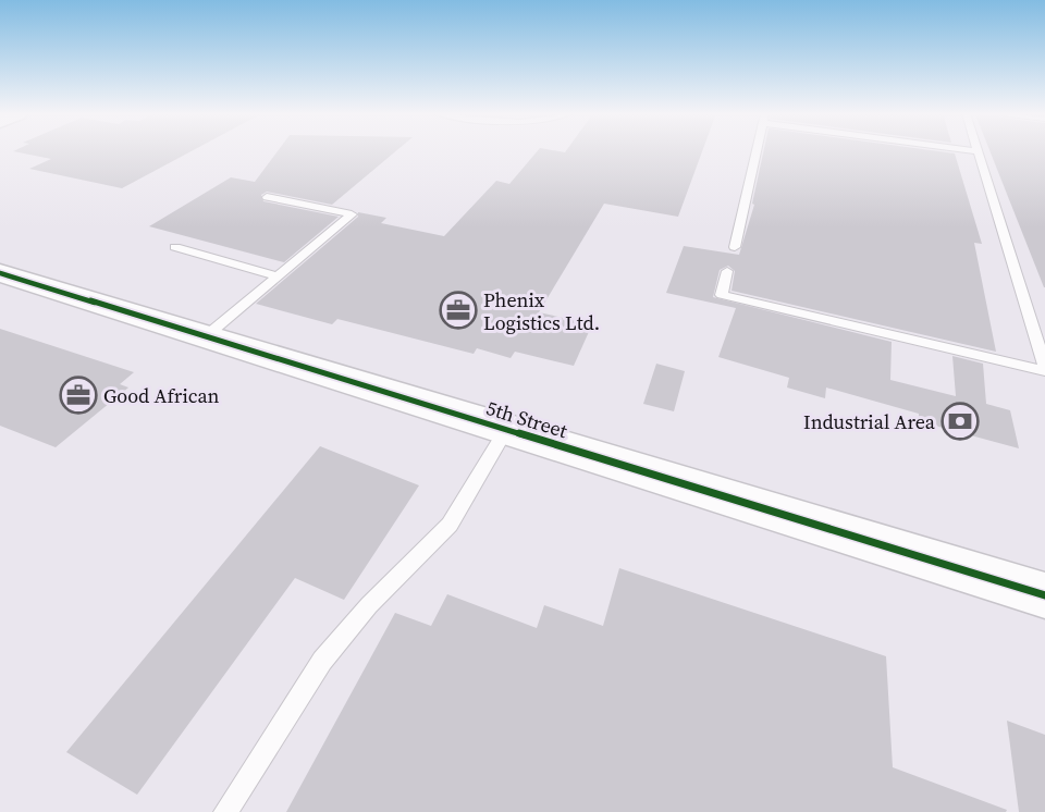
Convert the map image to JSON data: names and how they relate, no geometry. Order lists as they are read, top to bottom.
{
  "streets": {
    "street": ["5th Street"]
  },
  "places": {
    "office": ["Phenix Logistics Ltd.", "Good African"],
    "bank": ["Industrial Area"]
  }
}
